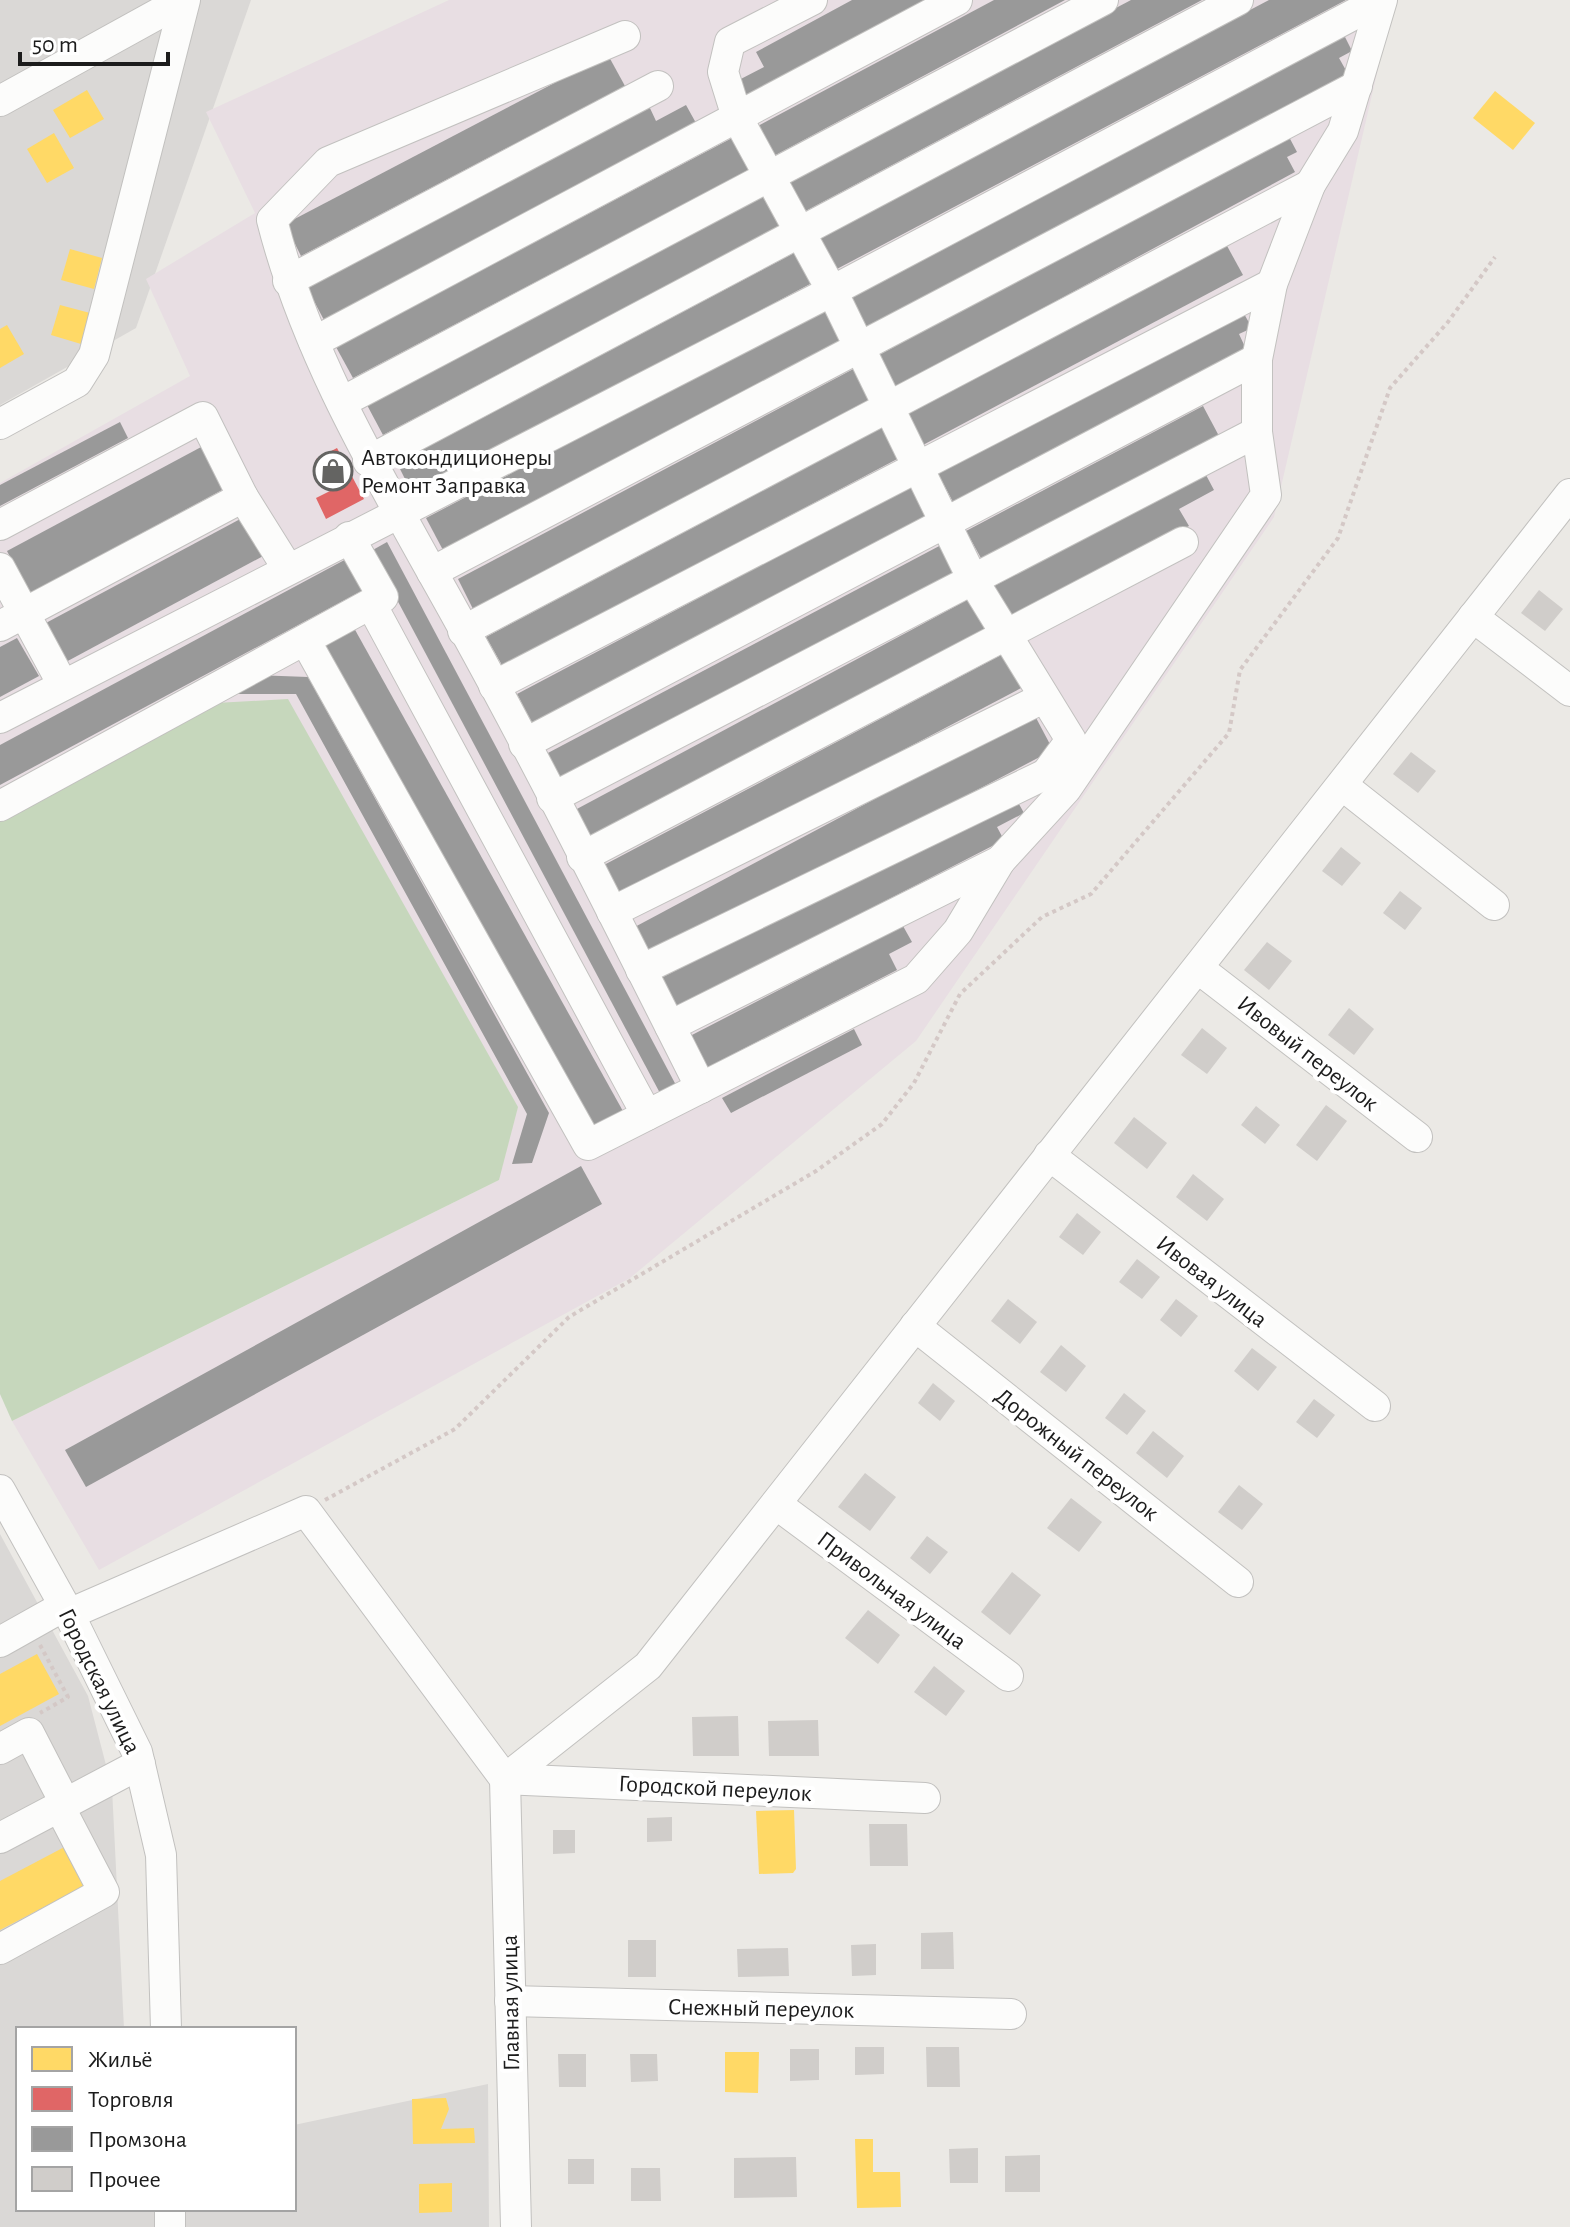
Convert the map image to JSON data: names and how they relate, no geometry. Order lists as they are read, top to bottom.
{
  "streets": {
    "street": [
      "Ивовый переулок",
      "Ивовая улица",
      "Дорожный переулок",
      "Привольная улица",
      "Городская улица",
      "Городской переулок",
      "Главная улица",
      "Снежный переулок"
    ]
  },
  "crossings": [
    ["Городской переулок", "Главная улица"],
    ["Главная улица", "Снежный переулок"]
  ],
  "places": {
    "shop": ["Автокондиционеры Ремонт Заправка"]
  },
  "legend": [
    "Жильё",
    "Торговля",
    "Промзона",
    "Прочее"
  ],
  "scale_bar": "50 m"
}
